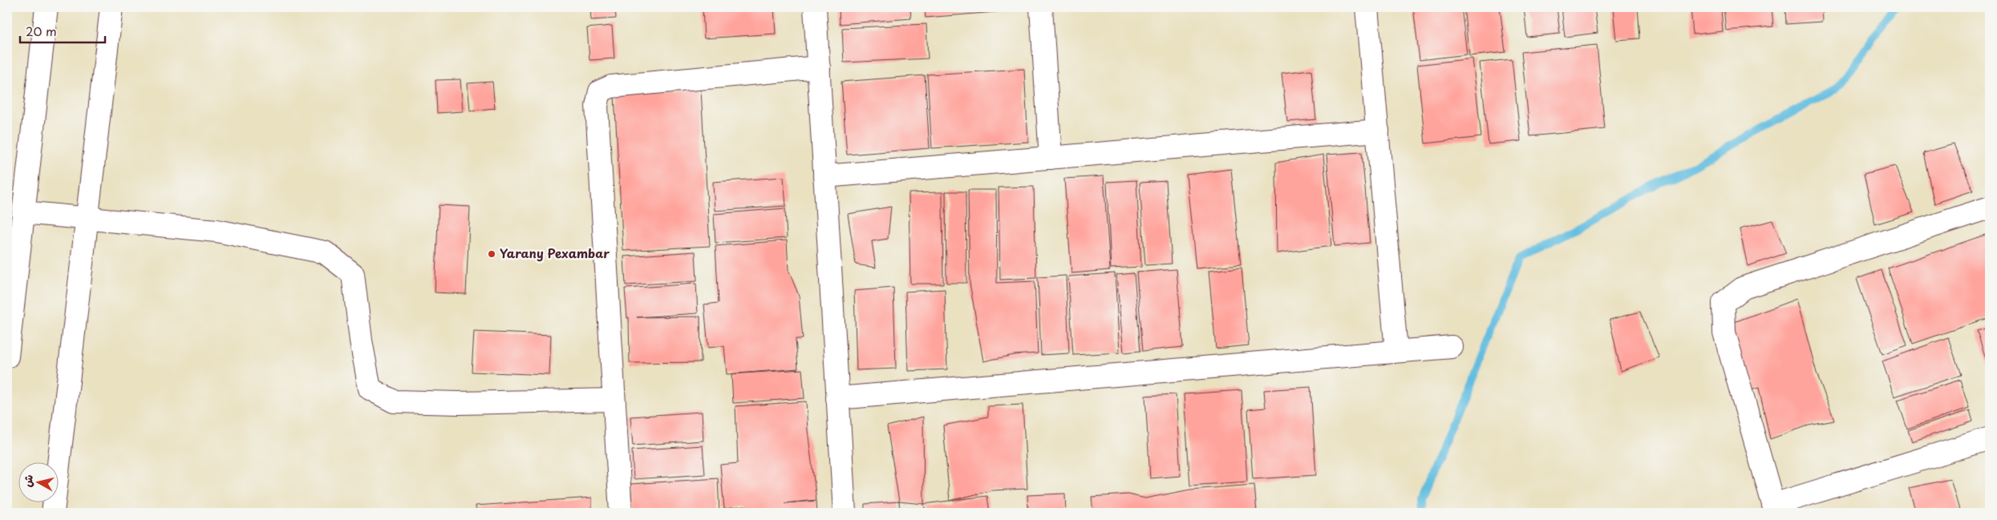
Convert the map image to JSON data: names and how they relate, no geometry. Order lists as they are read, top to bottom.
{
  "places": ["Yarany Pexambar"],
  "scale_bar": "20 m",
  "north": "left"
}
